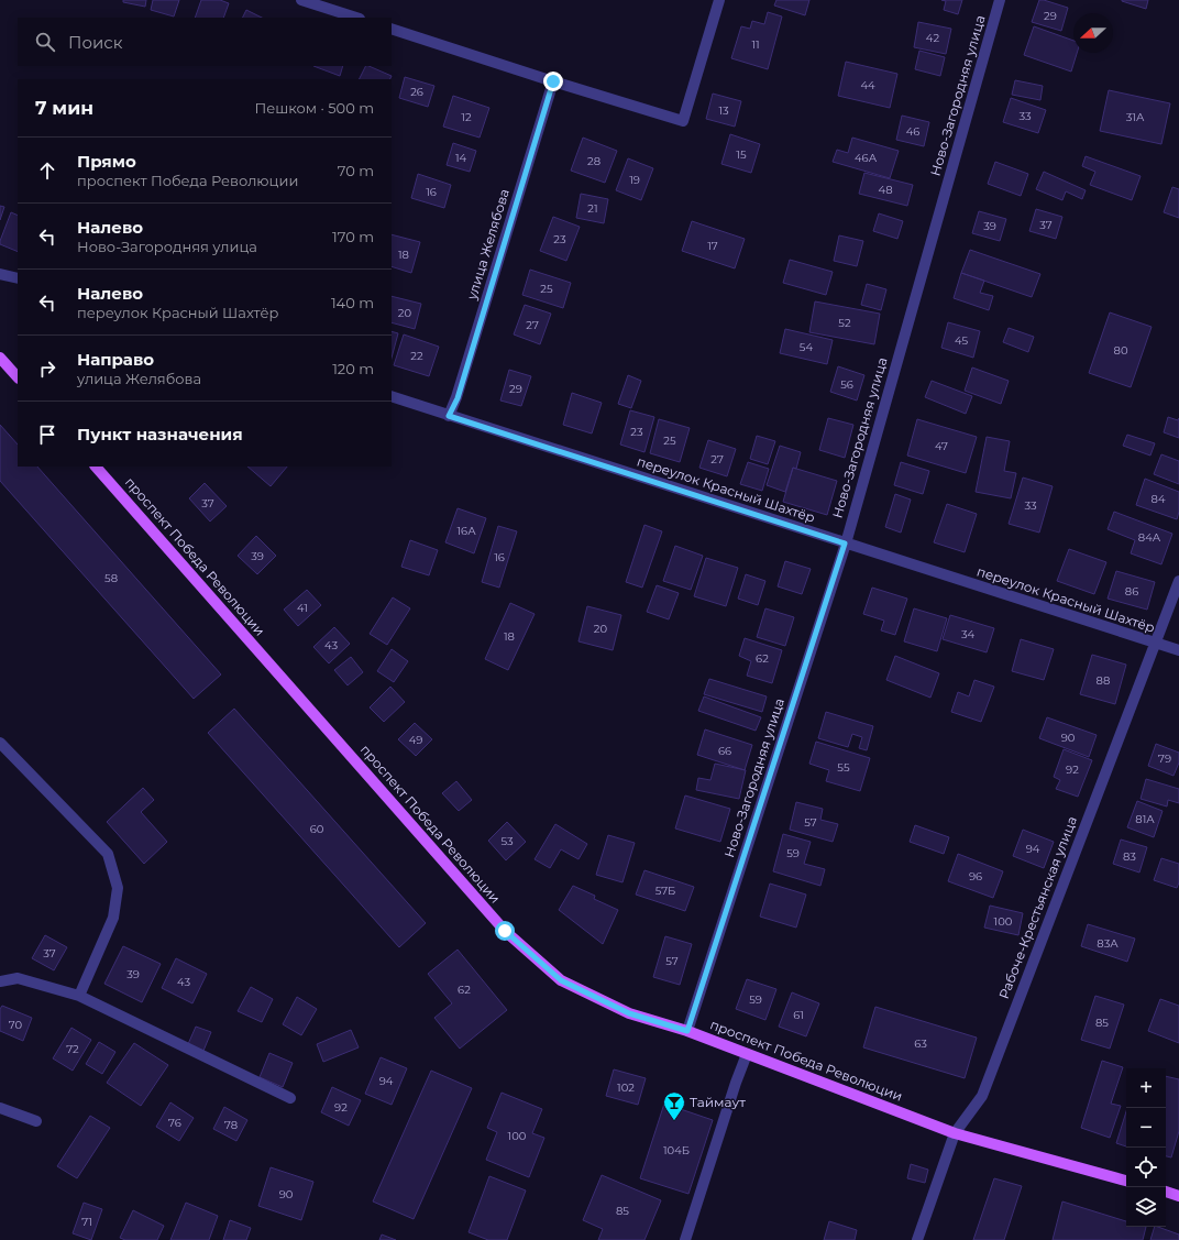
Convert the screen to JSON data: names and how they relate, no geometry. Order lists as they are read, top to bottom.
{
  "streets": {
    "main road": ["проспект Победа Революции"],
    "street": [
      "Ново-Загородняя улица",
      "улица Желябова",
      "переулок Красный Шахтёр",
      "Рабоче-Крестьянская улица"
    ]
  },
  "crossings": [
    ["Ново-Загородняя улица", "переулок Красный Шахтёр"],
    ["Ново-Загородняя улица", "проспект Победа Революции"],
    ["улица Желябова", "переулок Красный Шахтёр"],
    ["переулок Красный Шахтёр", "Рабоче-Крестьянская улица"],
    ["проспект Победа Революции", "Рабоче-Крестьянская улица"]
  ],
  "places": {
    "bar": ["Таймаут"]
  },
  "house_numbers": [
    "29",
    "42",
    "11",
    "44",
    "26",
    "13",
    "33",
    "12",
    "31А",
    "46",
    "15",
    "14",
    "46А",
    "28",
    "19",
    "48",
    "16",
    "21",
    "37",
    "39",
    "23",
    "17",
    "18",
    "25",
    "20",
    "52",
    "27",
    "45",
    "54",
    "80",
    "22",
    "56",
    "29",
    "23",
    "25",
    "47",
    "27",
    "84",
    "37",
    "33",
    "16А",
    "84А",
    "39",
    "16",
    "58",
    "86",
    "41",
    "20",
    "34",
    "18",
    "43",
    "62",
    "88",
    "90",
    "49",
    "66",
    "79",
    "55",
    "92",
    "81А",
    "57",
    "60",
    "53",
    "94",
    "59",
    "83",
    "96",
    "57Б",
    "100",
    "83А",
    "37",
    "57",
    "39",
    "43",
    "62",
    "59",
    "61",
    "85",
    "70",
    "63",
    "72",
    "94",
    "102",
    "92",
    "76",
    "78",
    "100",
    "104Б",
    "90",
    "85",
    "71"
  ],
  "north": "left",
  "page": {
    "search": "Поиск",
    "heading": ["7 мин", "Пешком · 500 m"],
    "list": [
      ["Прямо", "проспект Победа Революции", "70 m"],
      ["Налево", "Ново-Загородняя улица", "170 m"],
      ["Налево", "переулок Красный Шахтёр", "140 m"],
      ["Направо", "улица Желябова", "120 m"],
      "Пункт назначения"
    ],
    "map_buttons": ["+", "−"]
  }
}
